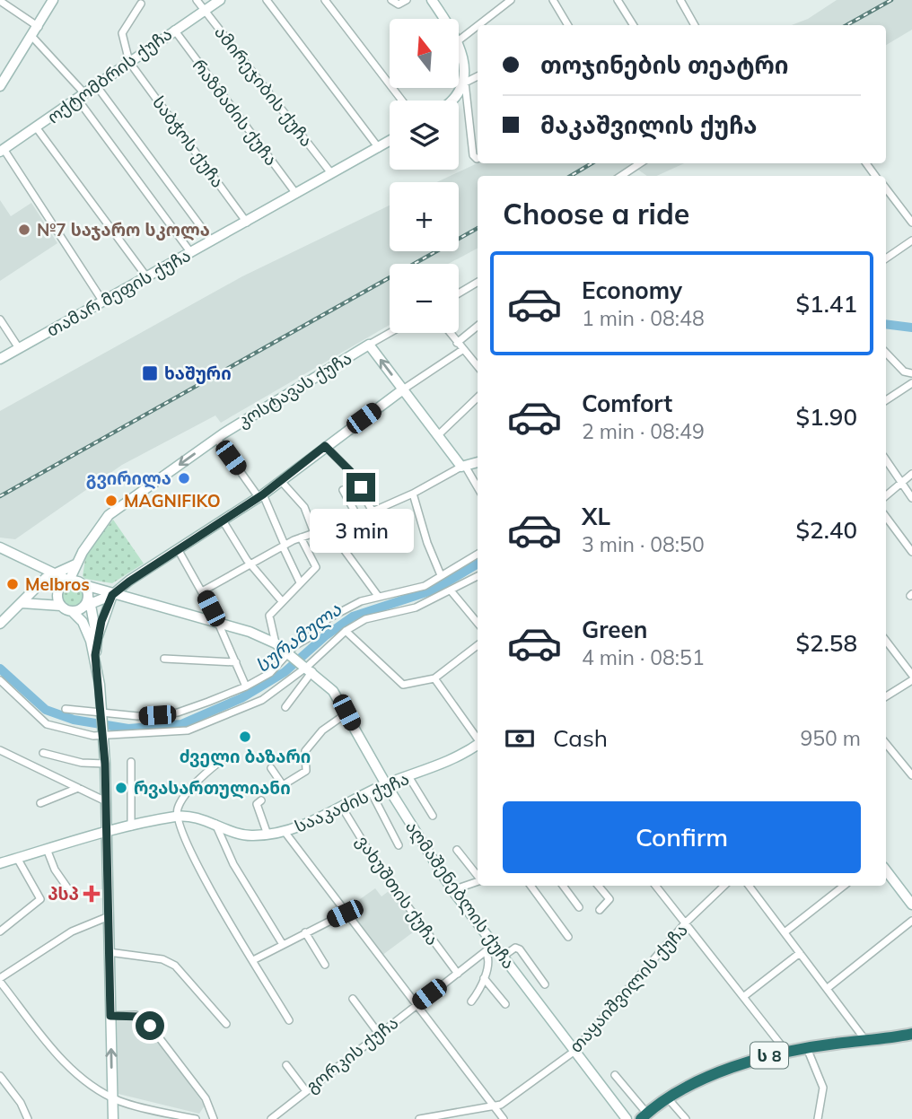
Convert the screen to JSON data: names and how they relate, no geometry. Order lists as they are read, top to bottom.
{
  "streets": {
    "highway": ["ს 8"],
    "street": [
      "ოქტომბრის ქუჩა",
      "ამირეჯიბის ქუჩა",
      "რაზმაძის ქუჩა",
      "საბჭოს ქუჩა",
      "თამარ მეფის ქუჩა",
      "კოსტავას ქუჩა",
      "სააკაძის ქუჩა",
      "ვახუშთის ქუჩა",
      "აღმაშენებლის ქუჩა",
      "თაყაიშვილის ქუჩა",
      "გორკის ქუჩა"
    ]
  },
  "crossings": [
    ["ოქტომბრის ქუჩა", "ამირეჯიბის ქუჩა"],
    ["ოქტომბრის ქუჩა", "რაზმაძის ქუჩა"],
    ["ოქტომბრის ქუჩა", "საბჭოს ქუჩა"],
    ["ამირეჯიბის ქუჩა", "თამარ მეფის ქუჩა"],
    ["რაზმაძის ქუჩა", "თამარ მეფის ქუჩა"],
    ["საბჭოს ქუჩა", "თამარ მეფის ქუჩა"],
    ["სააკაძის ქუჩა", "ვახუშთის ქუჩა"],
    ["სააკაძის ქუჩა", "აღმაშენებლის ქუჩა"],
    ["ვახუშთის ქუჩა", "გორკის ქუჩა"],
    ["აღმაშენებლის ქუჩა", "თაყაიშვილის ქუჩა"],
    ["აღმაშენებლის ქუჩა", "გორკის ქუჩა"]
  ],
  "water": ["სურამულა"],
  "places": {
    "other": [
      "№7 საჯარო სკოლა",
      "გვირილა",
      "MAGNIFIKO",
      "Melbros",
      "ძველი ბაზარი",
      "რვასართულიანი"
    ],
    "transit": ["ხაშური"],
    "health": ["პსპ"]
  },
  "north": "top",
  "page": {
    "map_buttons": ["+", "−"],
    "banner": ["თოჯინების თეატრი", "მაკაშვილის ქუჩა"],
    "heading": "Choose a ride",
    "list": [
      {
        "name": "Economy",
        "note": "1 min · 08:48",
        "value": "$1.41"
      },
      {
        "name": "Comfort",
        "note": "2 min · 08:49",
        "value": "$1.90"
      },
      {
        "name": "XL",
        "note": "3 min · 08:50",
        "value": "$2.40"
      },
      {
        "name": "Green",
        "note": "4 min · 08:51",
        "value": "$2.58"
      }
    ],
    "bubble": "3 min",
    "pay": ["Cash", "950 m"],
    "buttons": "Confirm"
  }
}
